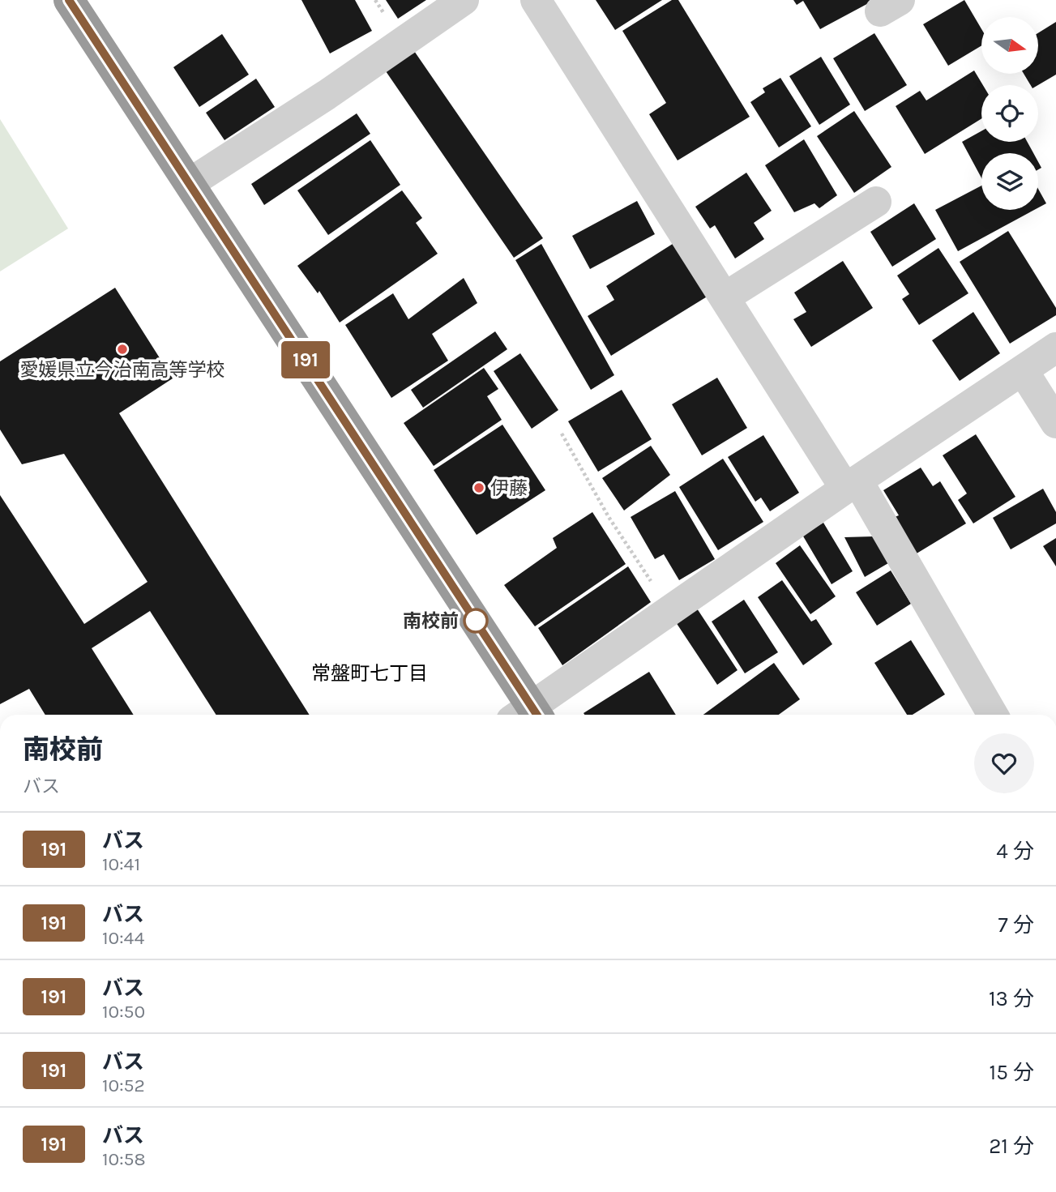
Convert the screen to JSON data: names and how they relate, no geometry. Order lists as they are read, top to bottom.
{
  "districts": ["常盤町七丁目"],
  "places": ["愛媛県立今治南高等学校", "伊藤", "南校前"],
  "lines": ["bus line 191"],
  "north": "right",
  "page": {
    "on_map": "191",
    "heading": ["南校前", "バス"],
    "list": [
      {
        "mark": "191",
        "name": "バス",
        "note": "10:41",
        "value": "4 分"
      },
      {
        "mark": "191",
        "name": "バス",
        "note": "10:44",
        "value": "7 分"
      },
      {
        "mark": "191",
        "name": "バス",
        "note": "10:50",
        "value": "13 分"
      },
      {
        "mark": "191",
        "name": "バス",
        "note": "10:52",
        "value": "15 分"
      },
      {
        "mark": "191",
        "name": "バス",
        "note": "10:58",
        "value": "21 分"
      }
    ]
  }
}
